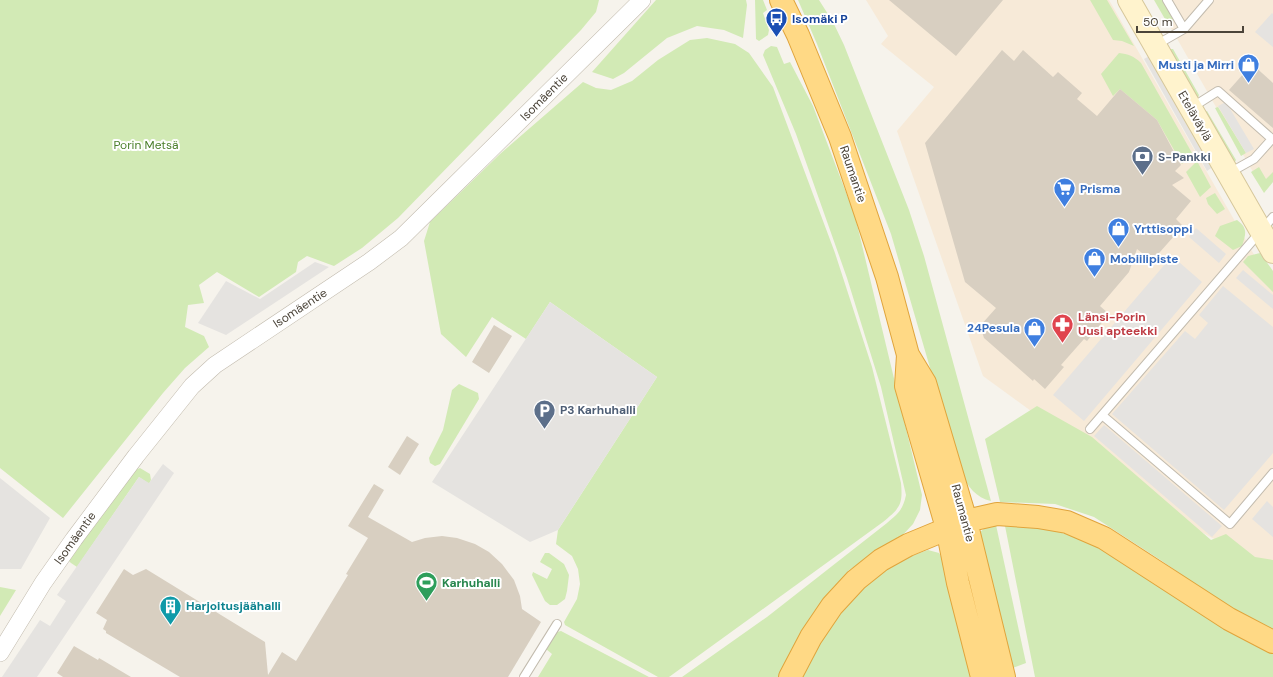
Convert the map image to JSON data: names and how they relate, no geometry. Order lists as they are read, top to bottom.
{
  "streets": {
    "highway": ["Raumantie"],
    "main road": ["Eteläväylä"],
    "street": ["Isomäentie"]
  },
  "parks": ["Porin Metsä"],
  "places": {
    "bus stop": ["Isomäki P"],
    "shop": [
      "Musti ja Mirri",
      "Yrttisoppi",
      "Mobiilipiste",
      "24Pesula"
    ],
    "bank": ["S-Pankki"],
    "supermarket": ["Prisma"],
    "pharmacy": ["Länsi-Porin Uusi apteekki"],
    "parking": ["P3 Karhuhalli"],
    "sports": ["Karhuhalli"],
    "building": ["Harjoitusjäähalli"]
  },
  "scale_bar": "50 m"
}
